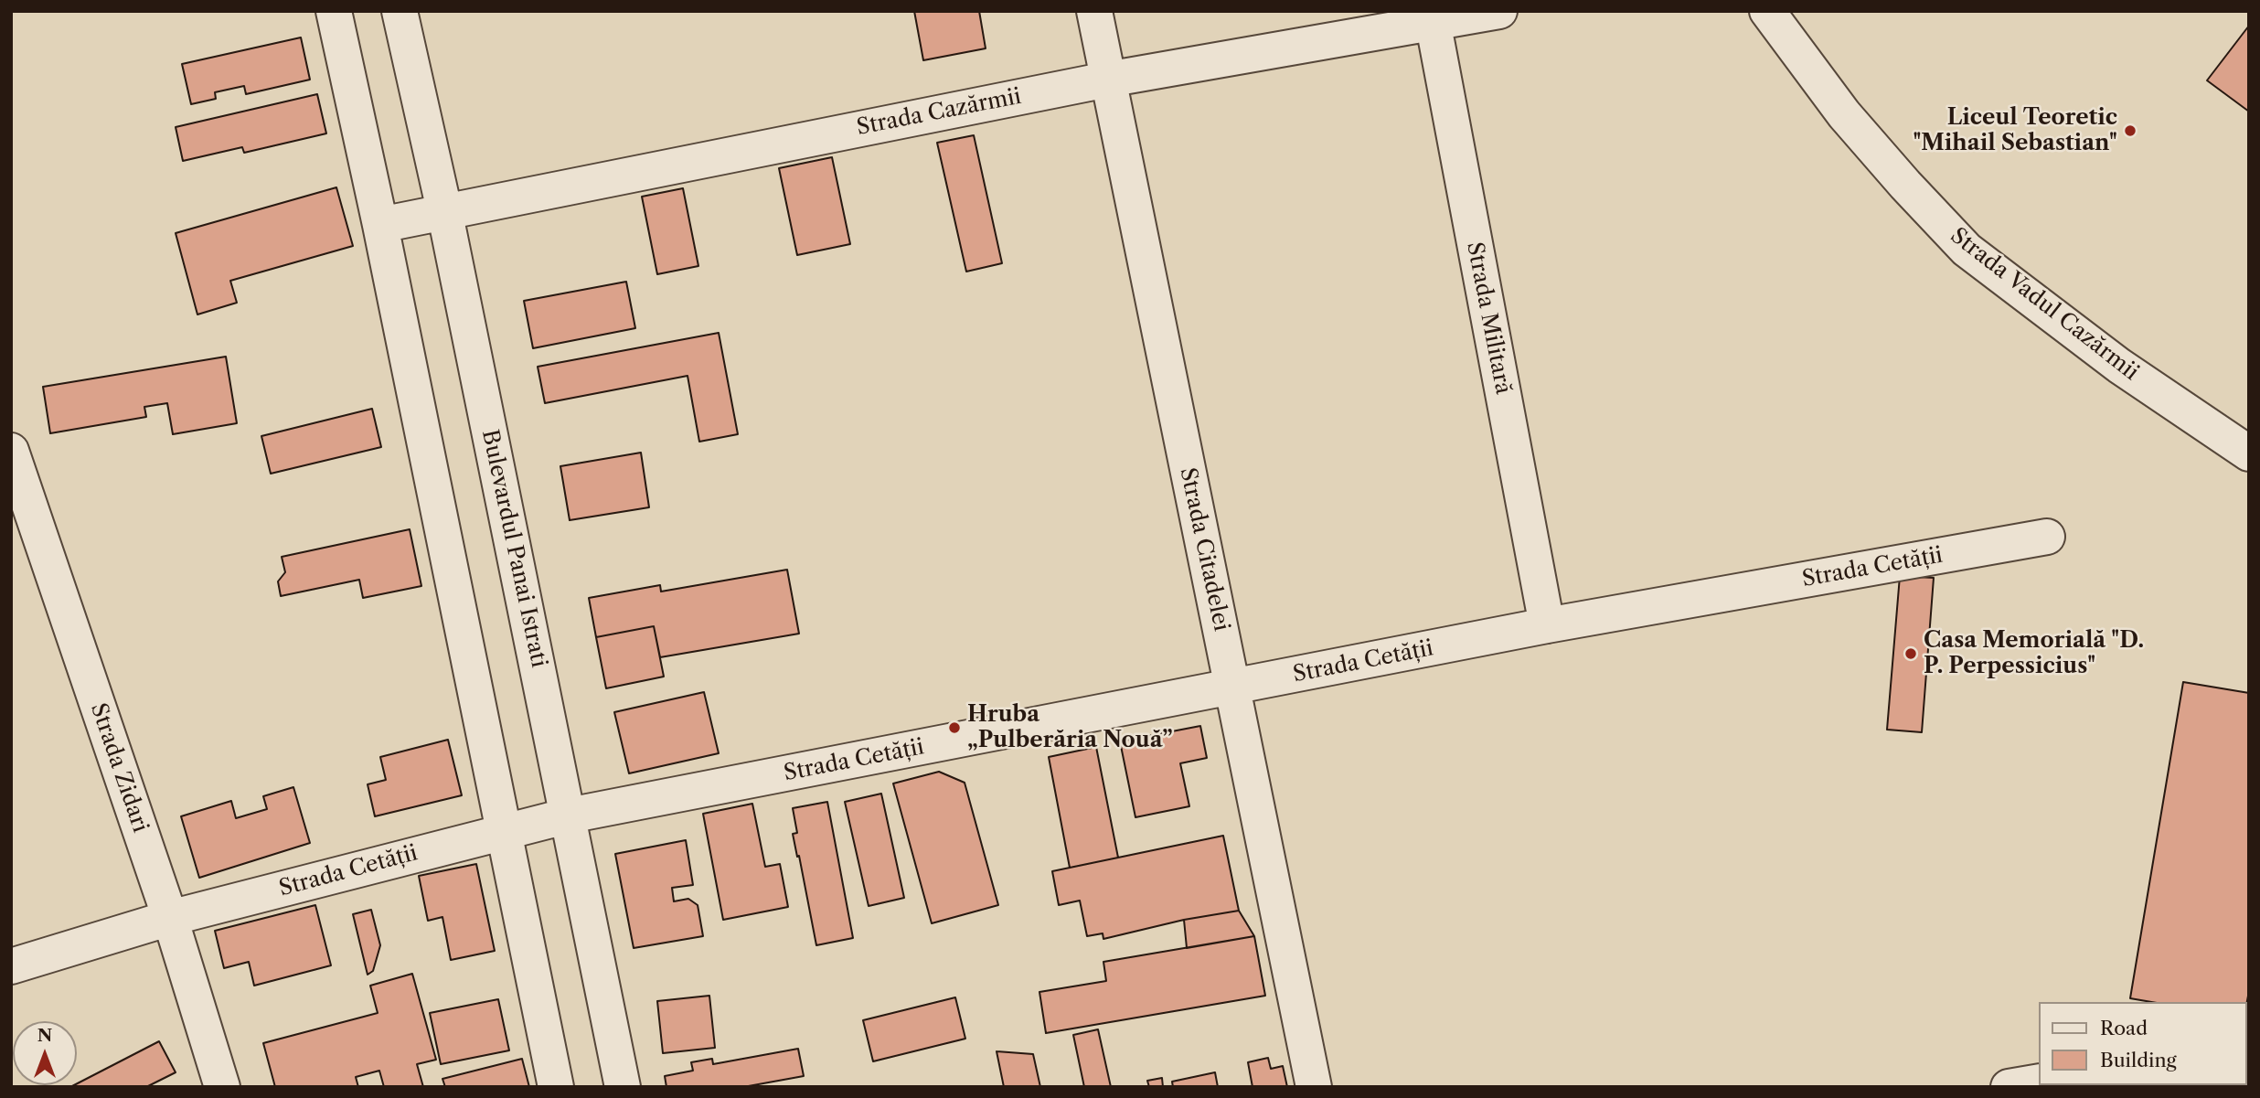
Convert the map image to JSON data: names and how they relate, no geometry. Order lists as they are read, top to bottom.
{
  "streets": {
    "street": [
      "Strada Cazărmii",
      "Strada Vadul Cazărmii",
      "Strada Militară",
      "Bulevardul Panai Istrati",
      "Strada Citadelei",
      "Strada Cetății",
      "Strada Zidari"
    ]
  },
  "crossings": [
    ["Strada Cazărmii", "Strada Militară"],
    ["Strada Cazărmii", "Bulevardul Panai Istrati"],
    ["Strada Cazărmii", "Strada Citadelei"],
    ["Strada Militară", "Strada Cetății"],
    ["Bulevardul Panai Istrati", "Strada Cetății"],
    ["Strada Citadelei", "Strada Cetății"],
    ["Strada Cetății", "Strada Zidari"]
  ],
  "places": ["Liceul Teoretic \"Mihail Sebastian\"", "Casa Memorială \"D. P. Perpessicius\"", "Hruba „Pulberăria Nouă”"],
  "legend": ["Road", "Building"],
  "north": "top"
}
